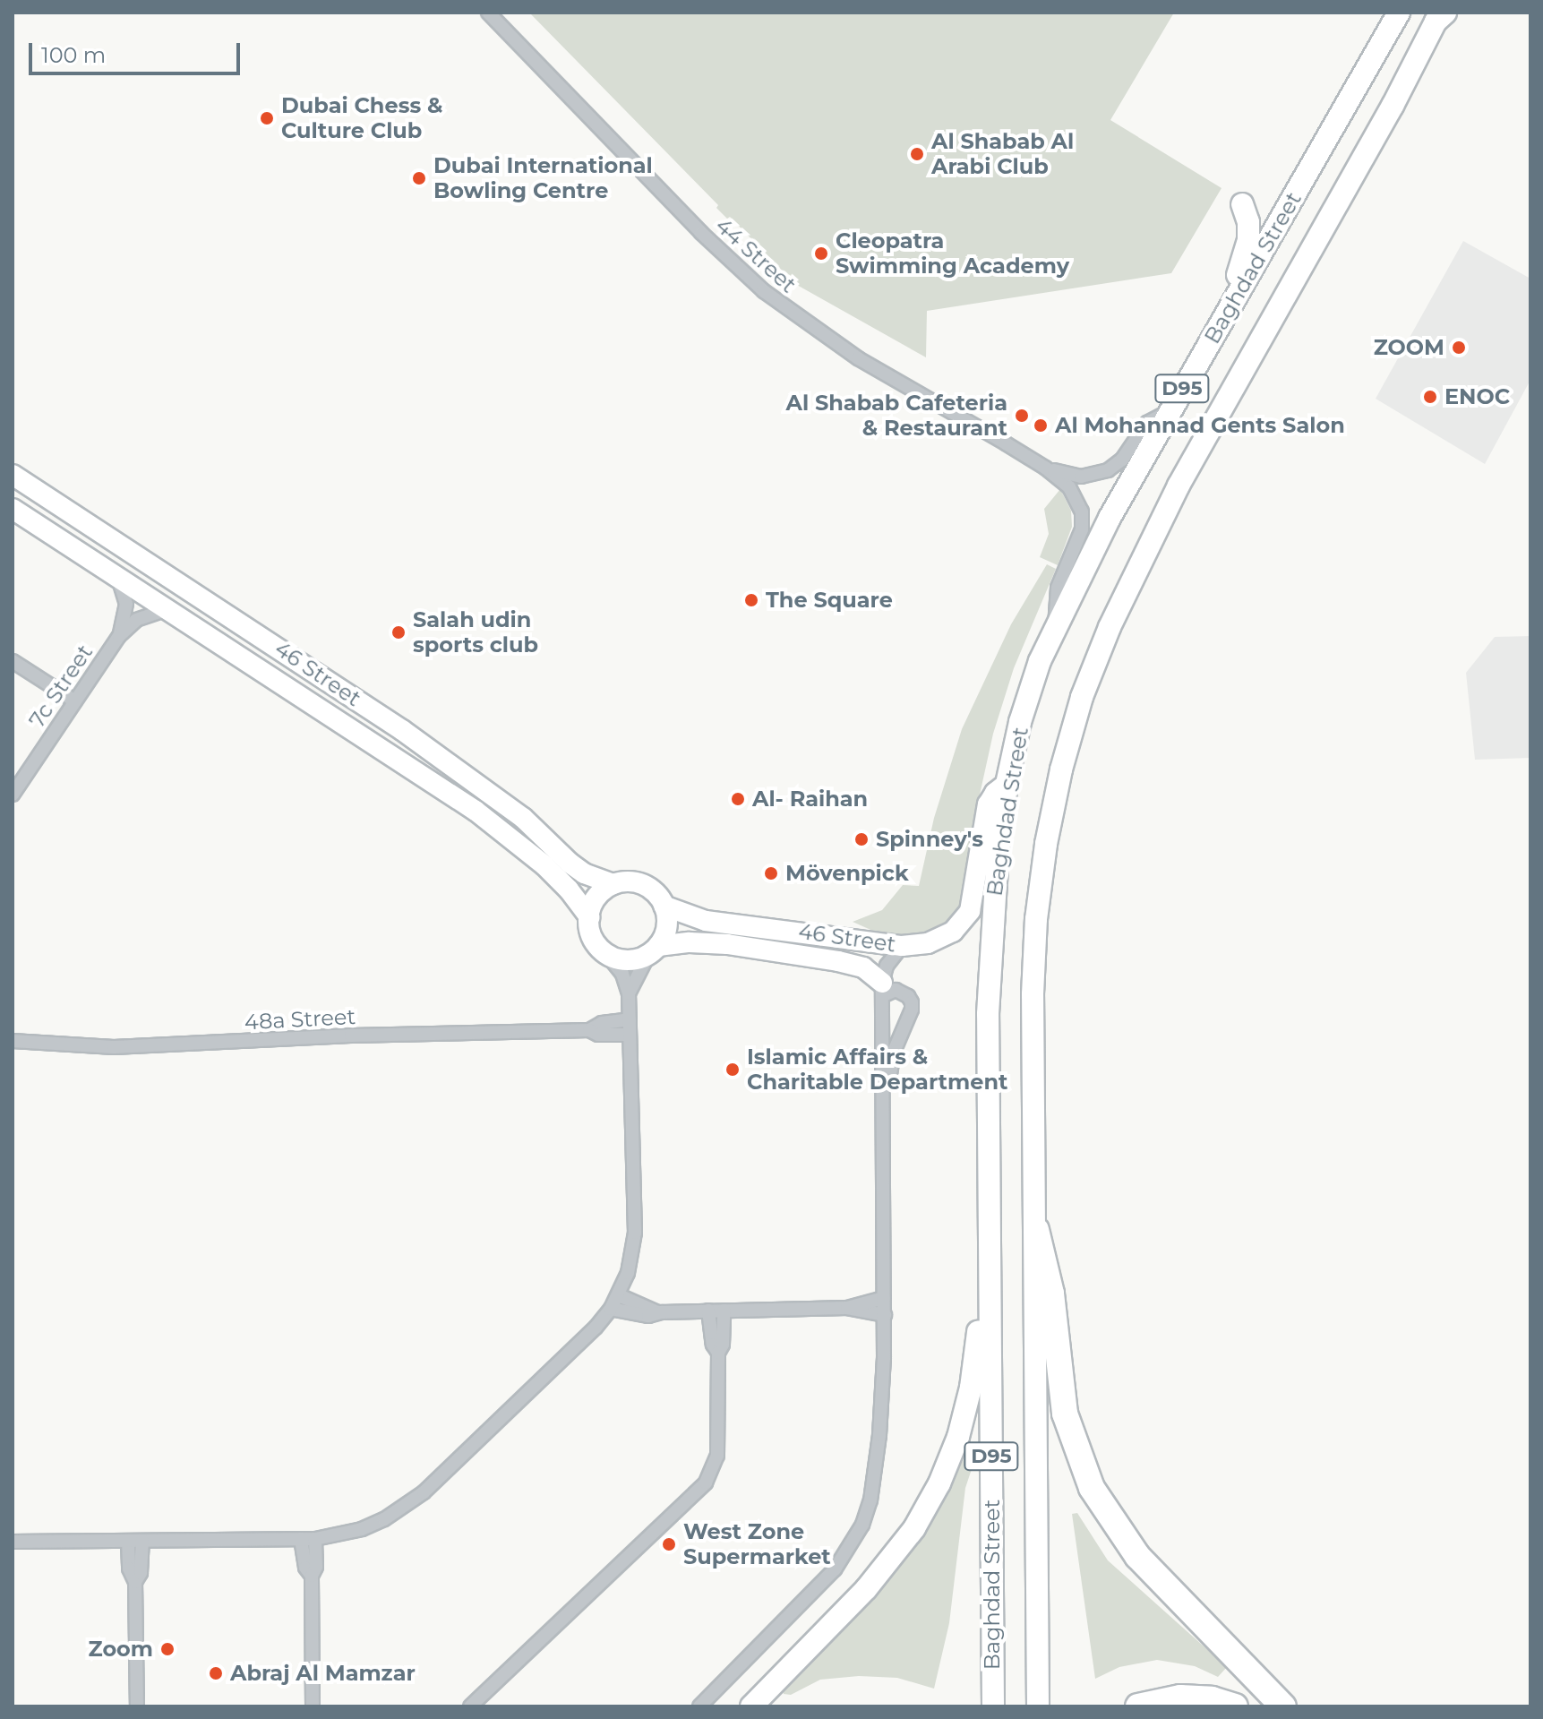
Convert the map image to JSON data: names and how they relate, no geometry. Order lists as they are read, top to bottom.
{
  "streets": {
    "main road": ["Baghdad Street", "D95"],
    "street": [
      "44 Street",
      "46 Street",
      "7c Street",
      "48a Street"
    ]
  },
  "crossings": [
    ["44 Street", "Baghdad Street"],
    ["Baghdad Street", "46 Street"],
    ["46 Street", "7c Street"]
  ],
  "places": [
    "Dubai Chess & Culture Club",
    "Al Shabab Al Arabi Club",
    "Dubai International Bowling Centre",
    "Cleopatra Swimming Academy",
    "ZOOM",
    "ENOC",
    "Al Shabab Cafeteria & Restaurant",
    "Al Mohannad Gents Salon",
    "The Square",
    "Salah udin sports club",
    "Al- Raihan",
    "Spinney's",
    "Mövenpick",
    "Islamic Affairs & Charitable Department",
    "West Zone Supermarket",
    "Zoom",
    "Abraj Al Mamzar"
  ],
  "scale_bar": "100 m"
}
